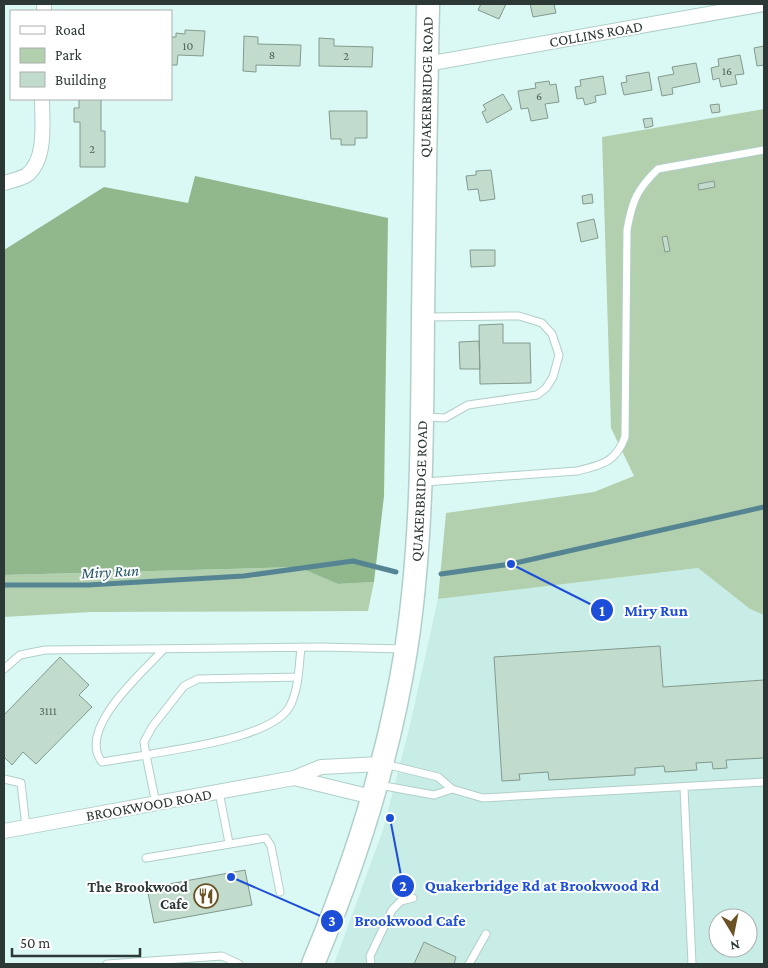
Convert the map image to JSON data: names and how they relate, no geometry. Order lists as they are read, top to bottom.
{
  "streets": {
    "main road": ["QUAKERBRIDGE ROAD"],
    "street": ["COLLINS ROAD", "BROOKWOOD ROAD"]
  },
  "crossings": [
    ["COLLINS ROAD", "QUAKERBRIDGE ROAD"],
    ["QUAKERBRIDGE ROAD", "BROOKWOOD ROAD"]
  ],
  "water": ["Miry Run"],
  "places": {
    "other": ["Miry Run", "Quakerbridge Rd at Brookwood Rd", "Brookwood Cafe"],
    "restaurant": ["The Brookwood Cafe"]
  },
  "house_numbers": [
    "10",
    "8",
    "2",
    "16",
    "6",
    "2",
    "3111"
  ],
  "legend": ["Road", "Park", "Building"],
  "scale_bar": "50 m",
  "north": "bottom"
}
